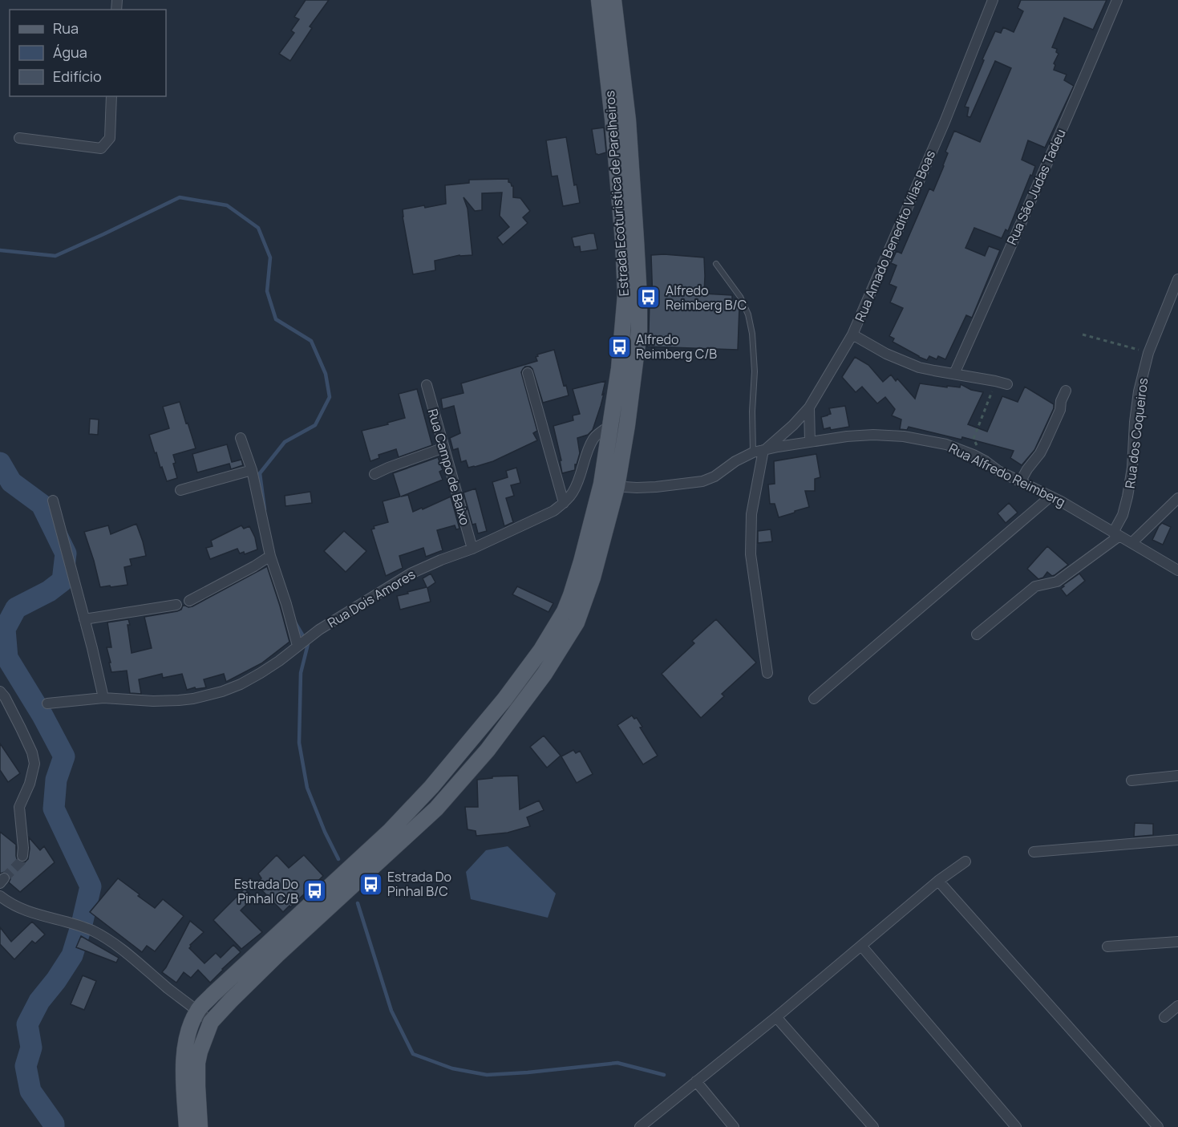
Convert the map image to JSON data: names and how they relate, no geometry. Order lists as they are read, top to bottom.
{
  "streets": {
    "main road": ["Estrada Ecoturistica de Parelheiros"],
    "street": [
      "Rua São Judas Tadeu",
      "Rua Amado Benedito Vilas Boas",
      "Rua dos Coqueiros",
      "Rua Campo de Baixo",
      "Rua Alfredo Reimberg",
      "Rua Dois Amores"
    ]
  },
  "crossings": [
    ["Estrada Ecoturistica de Parelheiros", "Rua Alfredo Reimberg"],
    ["Estrada Ecoturistica de Parelheiros", "Rua Dois Amores"],
    ["Rua Amado Benedito Vilas Boas", "Rua Alfredo Reimberg"],
    ["Rua dos Coqueiros", "Rua Alfredo Reimberg"],
    ["Rua Campo de Baixo", "Rua Dois Amores"]
  ],
  "places": {
    "bus stop": [
      "Alfredo Reimberg B/C",
      "Alfredo Reimberg C/B",
      "Estrada Do Pinhal B/C",
      "Estrada Do Pinhal C/B"
    ]
  },
  "legend": ["Rua", "Água", "Edifício"]
}
